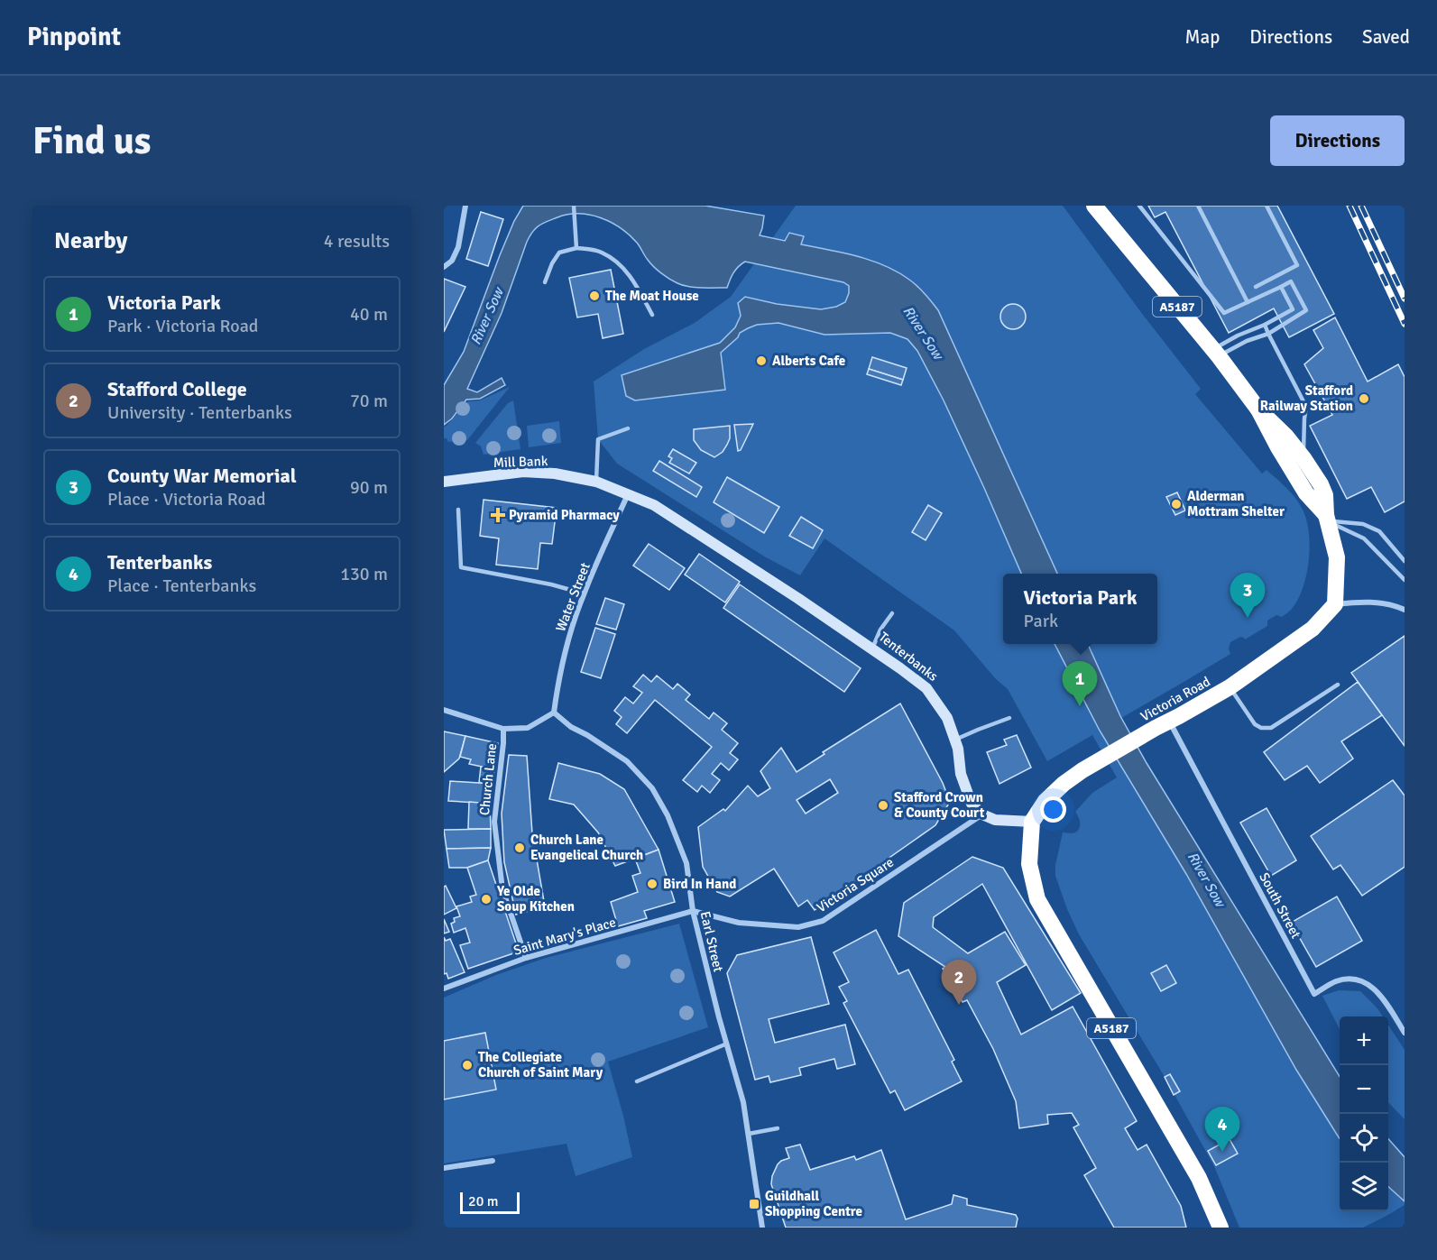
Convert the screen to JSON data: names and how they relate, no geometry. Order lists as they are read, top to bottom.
{
  "streets": {
    "highway": ["A5187", "Victoria Road"],
    "street": [
      "Mill Bank",
      "Water Street",
      "Tenterbanks",
      "Church Lane",
      "Victoria Square",
      "South Street",
      "Saint Mary's Place",
      "Earl Street"
    ]
  },
  "crossings": [
    ["A5187", "Victoria Road"],
    ["Mill Bank", "Water Street"],
    ["Mill Bank", "Tenterbanks"],
    ["Water Street", "Tenterbanks"],
    ["Water Street", "Earl Street"],
    ["Tenterbanks", "Victoria Square"],
    ["Victoria Road", "South Street"],
    ["Church Lane", "Saint Mary's Place"],
    ["Victoria Square", "Saint Mary's Place"],
    ["Victoria Square", "Earl Street"],
    ["Saint Mary's Place", "Earl Street"]
  ],
  "water": ["River Sow"],
  "places": {
    "other": [
      "The Moat House",
      "Alberts Cafe",
      "Stafford Railway Station",
      "Alderman Mottram Shelter",
      "Stafford Crown & County Court",
      "Church Lane Evangelical Church",
      "Bird In Hand",
      "Ye Olde Soup Kitchen",
      "The Collegiate Church of Saint Mary"
    ],
    "health": ["Pyramid Pharmacy"],
    "transit": ["Guildhall Shopping Centre"]
  },
  "scale_bar": "20 m",
  "page": {
    "header": "Pinpoint",
    "nav": ["Map", "Directions", "Saved"],
    "buttons": "Directions",
    "title": "Find us",
    "heading": ["Nearby", "4 results"],
    "list": [
      {
        "mark": "1",
        "name": "Victoria Park",
        "note": "Park · Victoria Road",
        "value": "40 m"
      },
      {
        "mark": "2",
        "name": "Stafford College",
        "note": "University · Tenterbanks",
        "value": "70 m"
      },
      {
        "mark": "3",
        "name": "County War Memorial",
        "note": "Place · Victoria Road",
        "value": "90 m"
      },
      {
        "mark": "4",
        "name": "Tenterbanks",
        "note": "Place · Tenterbanks",
        "value": "130 m"
      }
    ],
    "pins": [
      "3",
      "1",
      "2",
      "4"
    ],
    "popup": ["Victoria Park", "Park"],
    "map_buttons": ["+", "−"],
    "scale": "20 m"
  }
}
